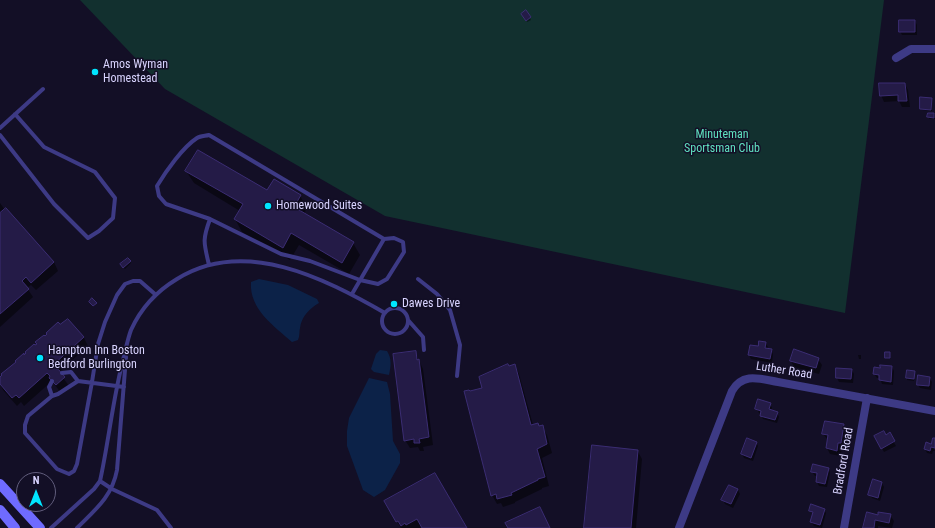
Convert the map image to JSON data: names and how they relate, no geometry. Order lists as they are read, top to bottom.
{
  "streets": {
    "street": ["Luther Road", "Bradford Road"]
  },
  "crossings": [
    ["Luther Road", "Bradford Road"]
  ],
  "parks": ["Minuteman Sportsman Club"],
  "places": [
    "Amos Wyman Homestead",
    "Homewood Suites",
    "Dawes Drive",
    "Hampton Inn Boston Bedford Burlington"
  ],
  "north": "top"
}
